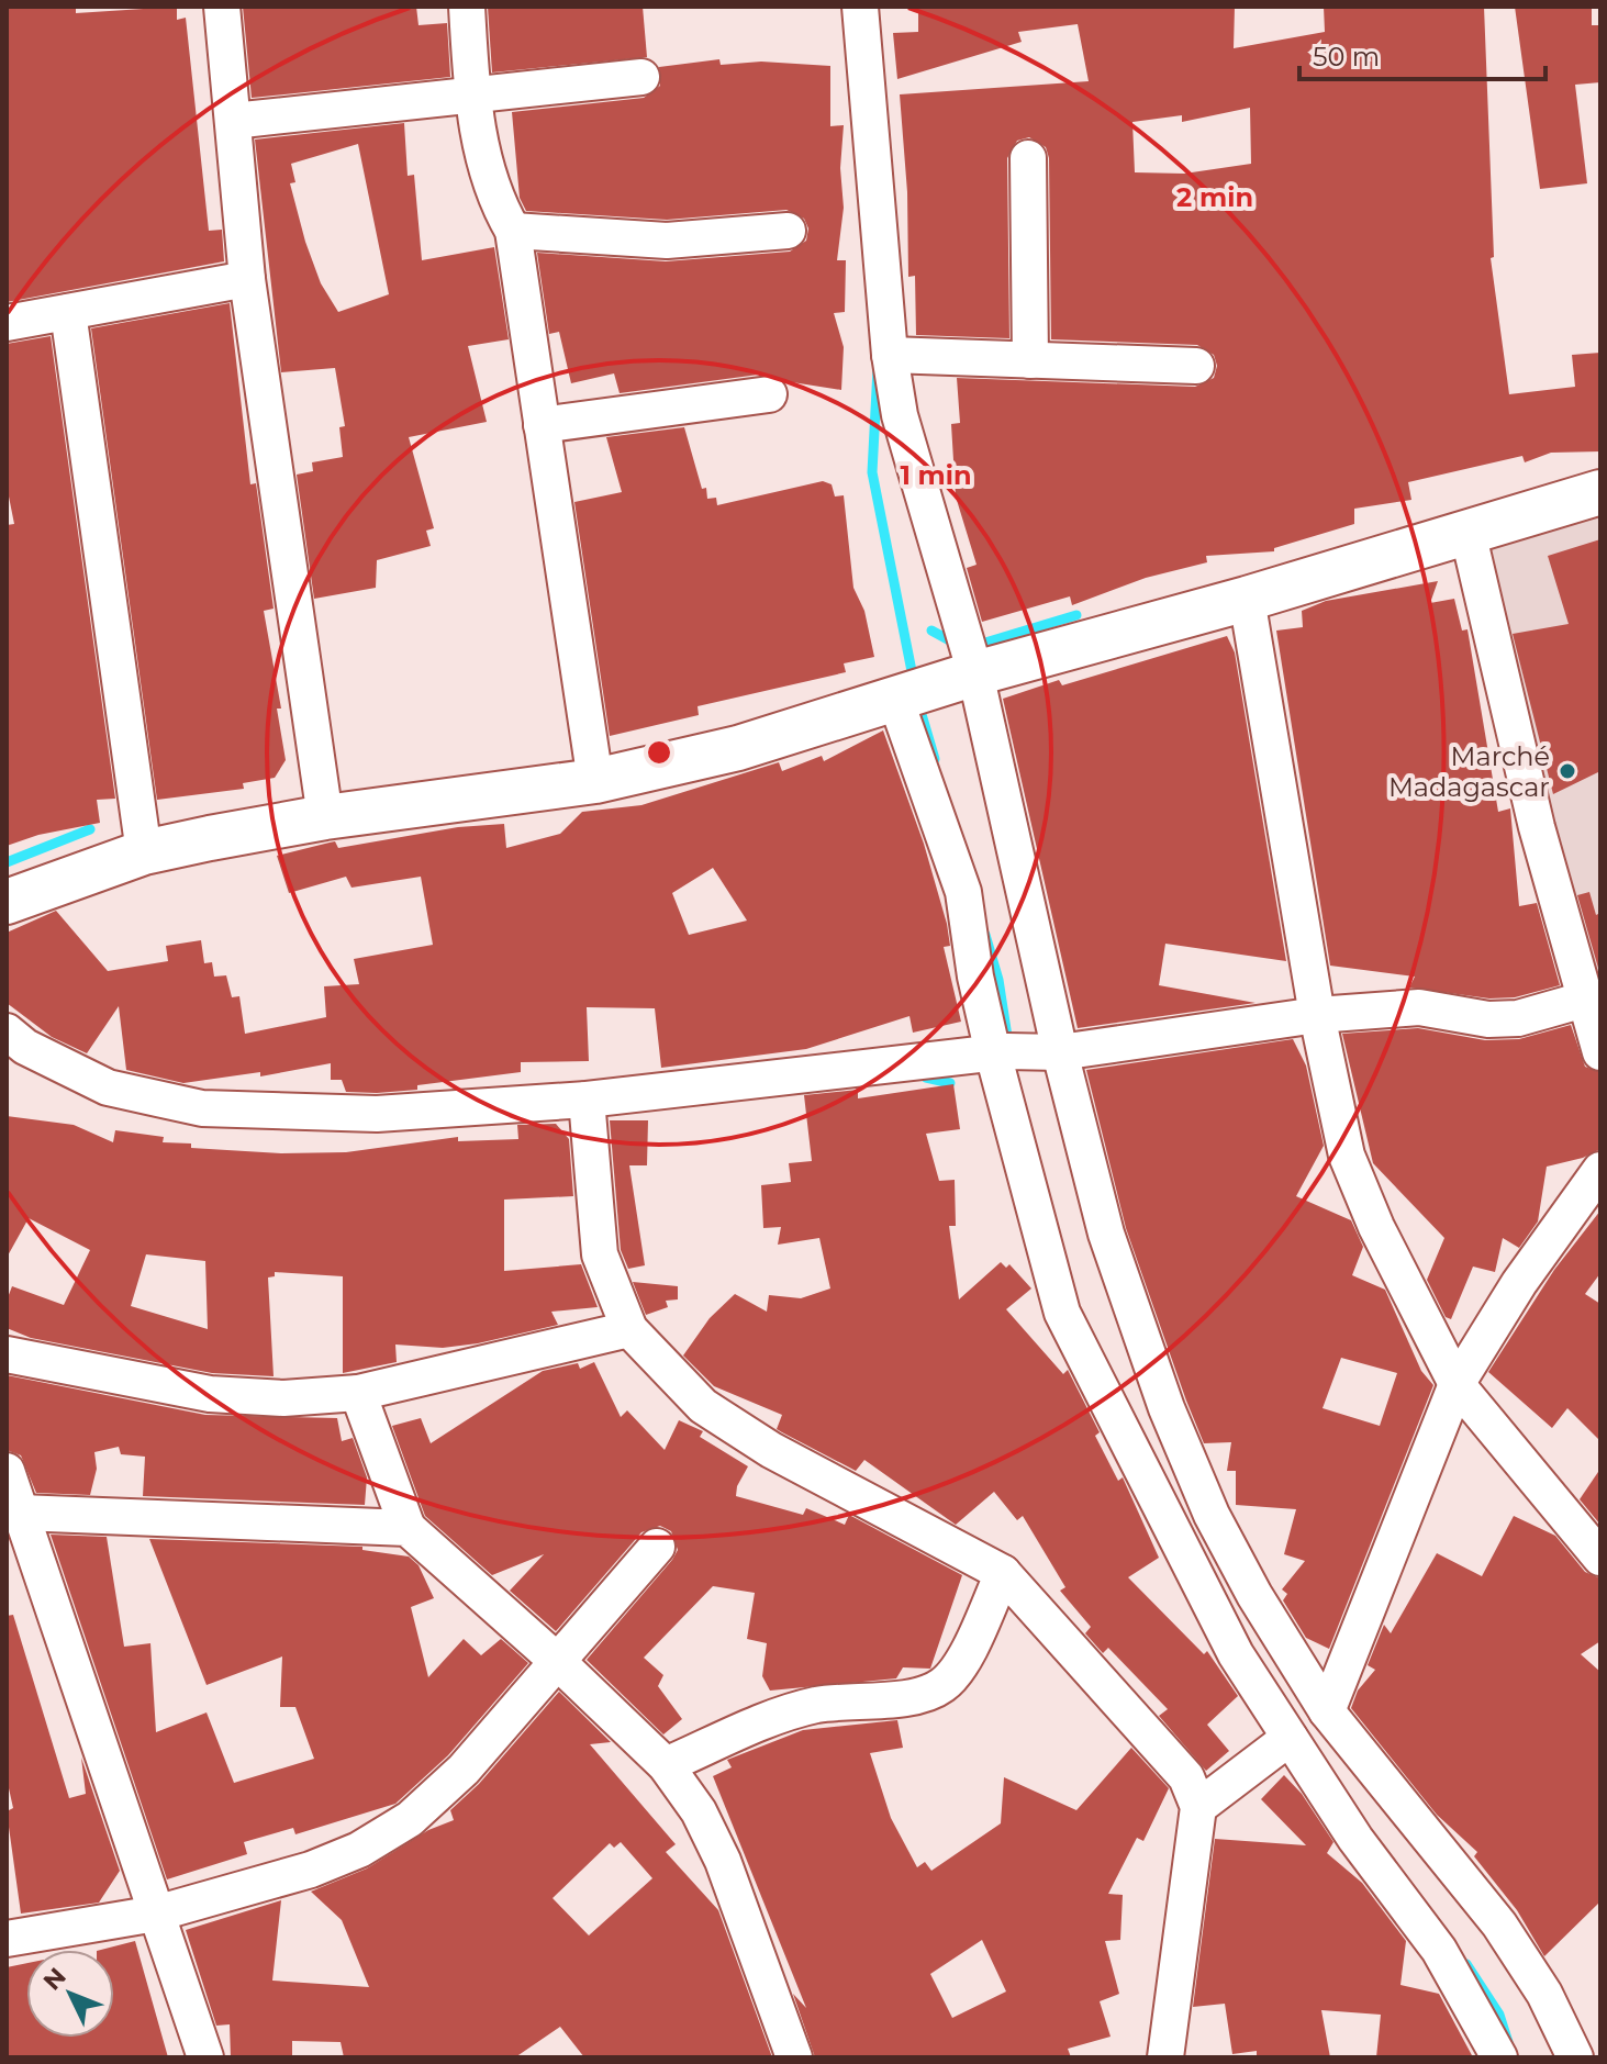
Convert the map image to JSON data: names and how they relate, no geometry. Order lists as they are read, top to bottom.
{
  "places": ["Marché Madagascar"],
  "scale_bar": "50 m",
  "north": "top left",
  "rings": ["2 min", "1 min"]
}
